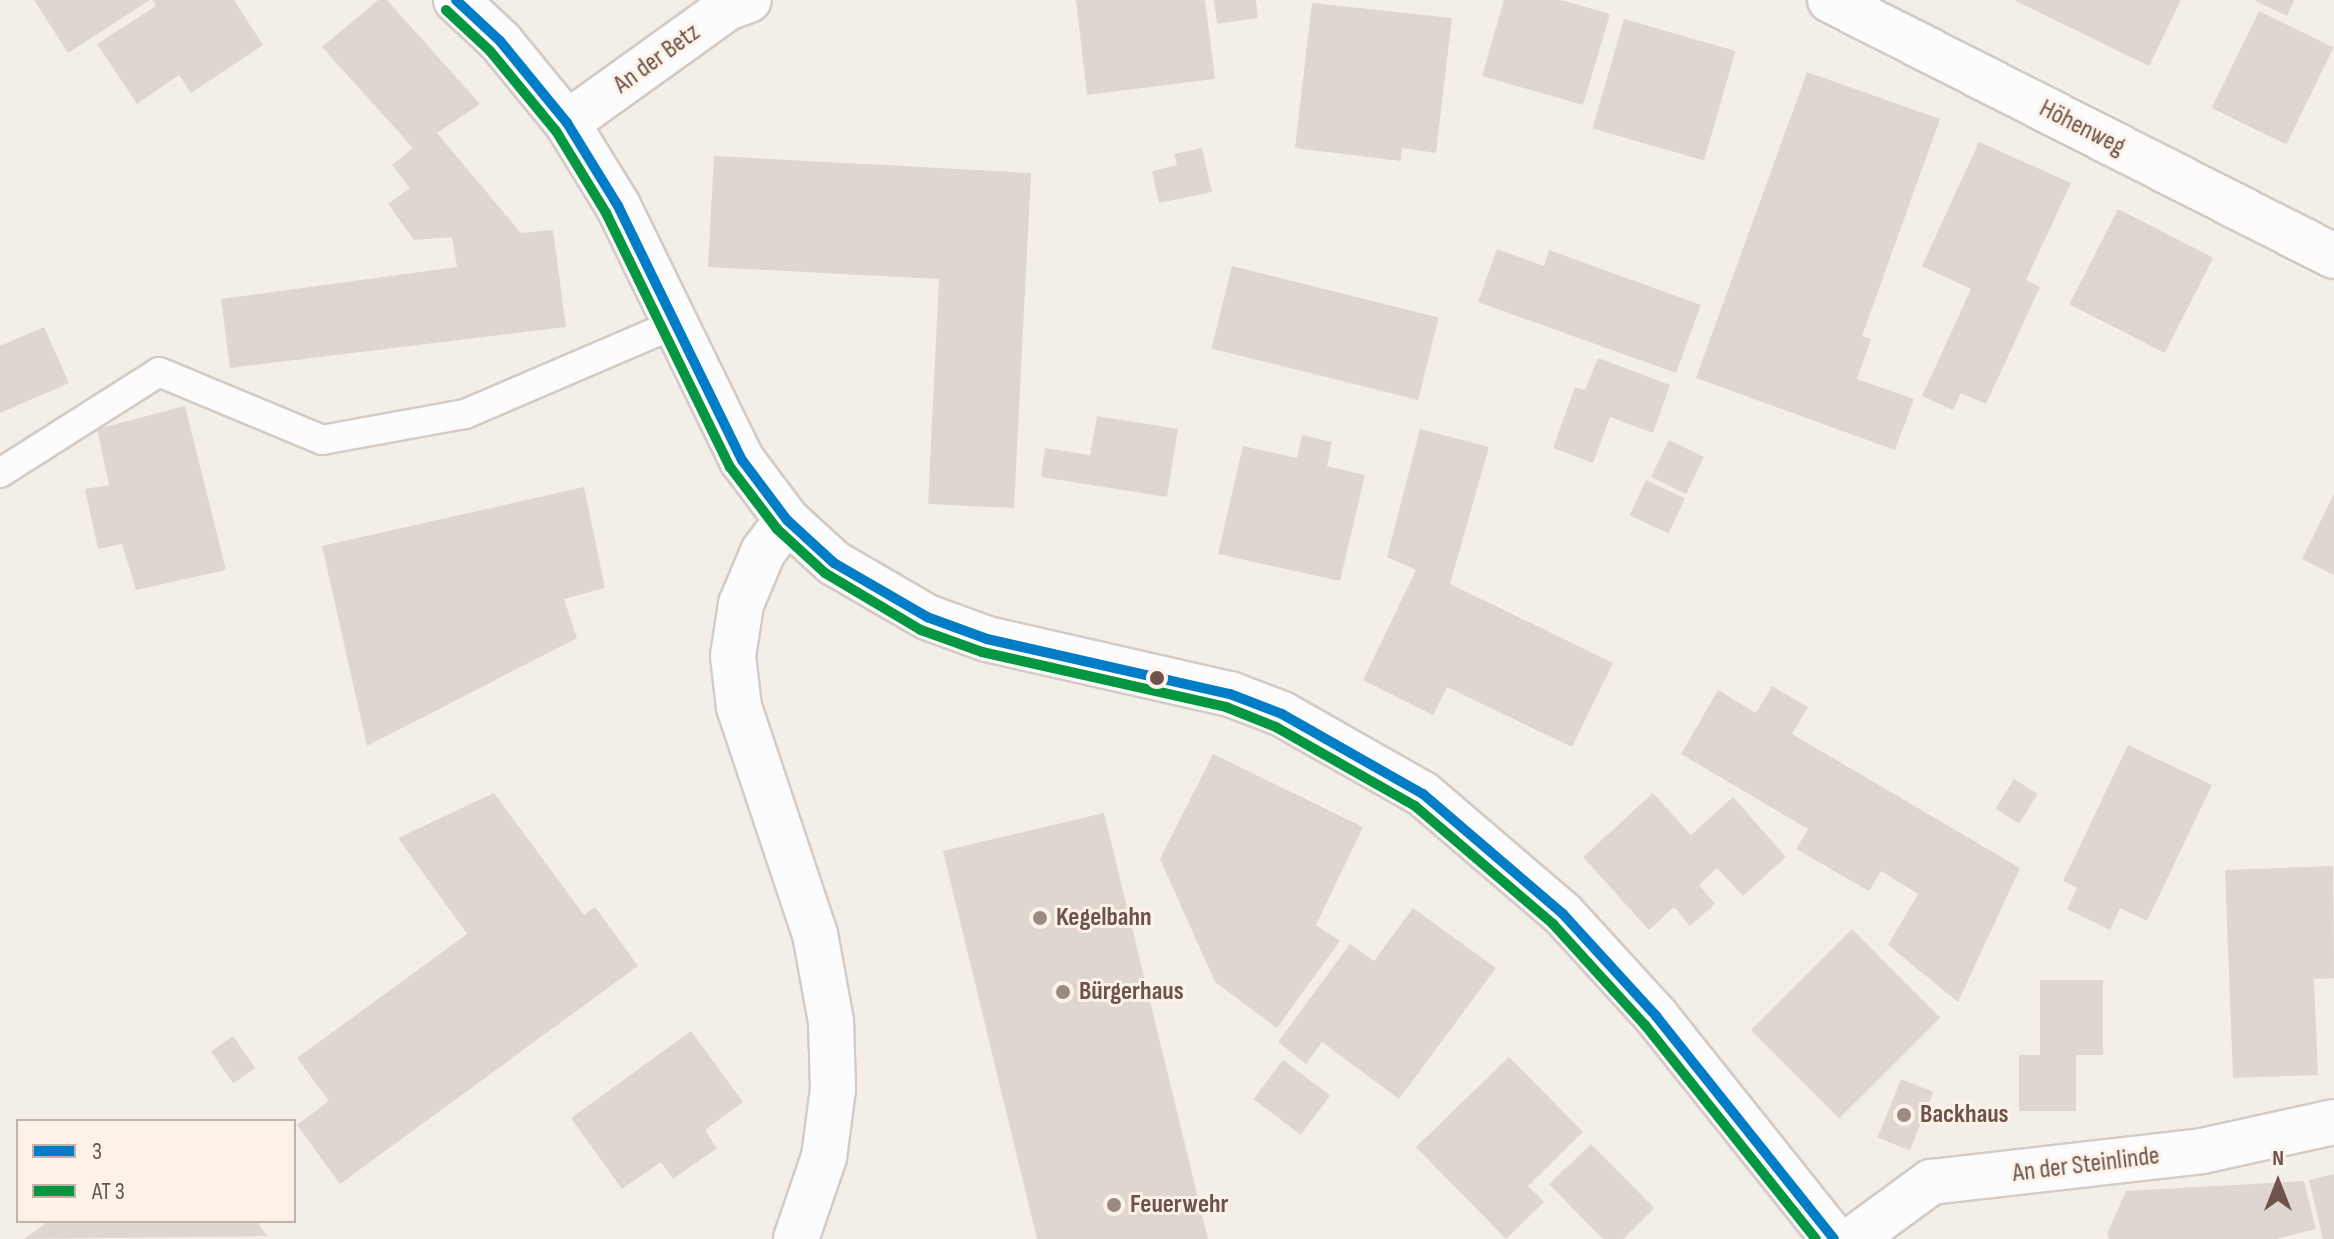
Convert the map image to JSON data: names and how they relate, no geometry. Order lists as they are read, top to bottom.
{
  "streets": {
    "street": ["An der Betz", "Höhenweg", "An der Steinlinde"]
  },
  "places": [
    "Kegelbahn",
    "Bürgerhaus",
    "Backhaus",
    "Feuerwehr"
  ],
  "lines": ["transit line 3"],
  "legend": ["3", "AT 3"],
  "north": "top"
}
